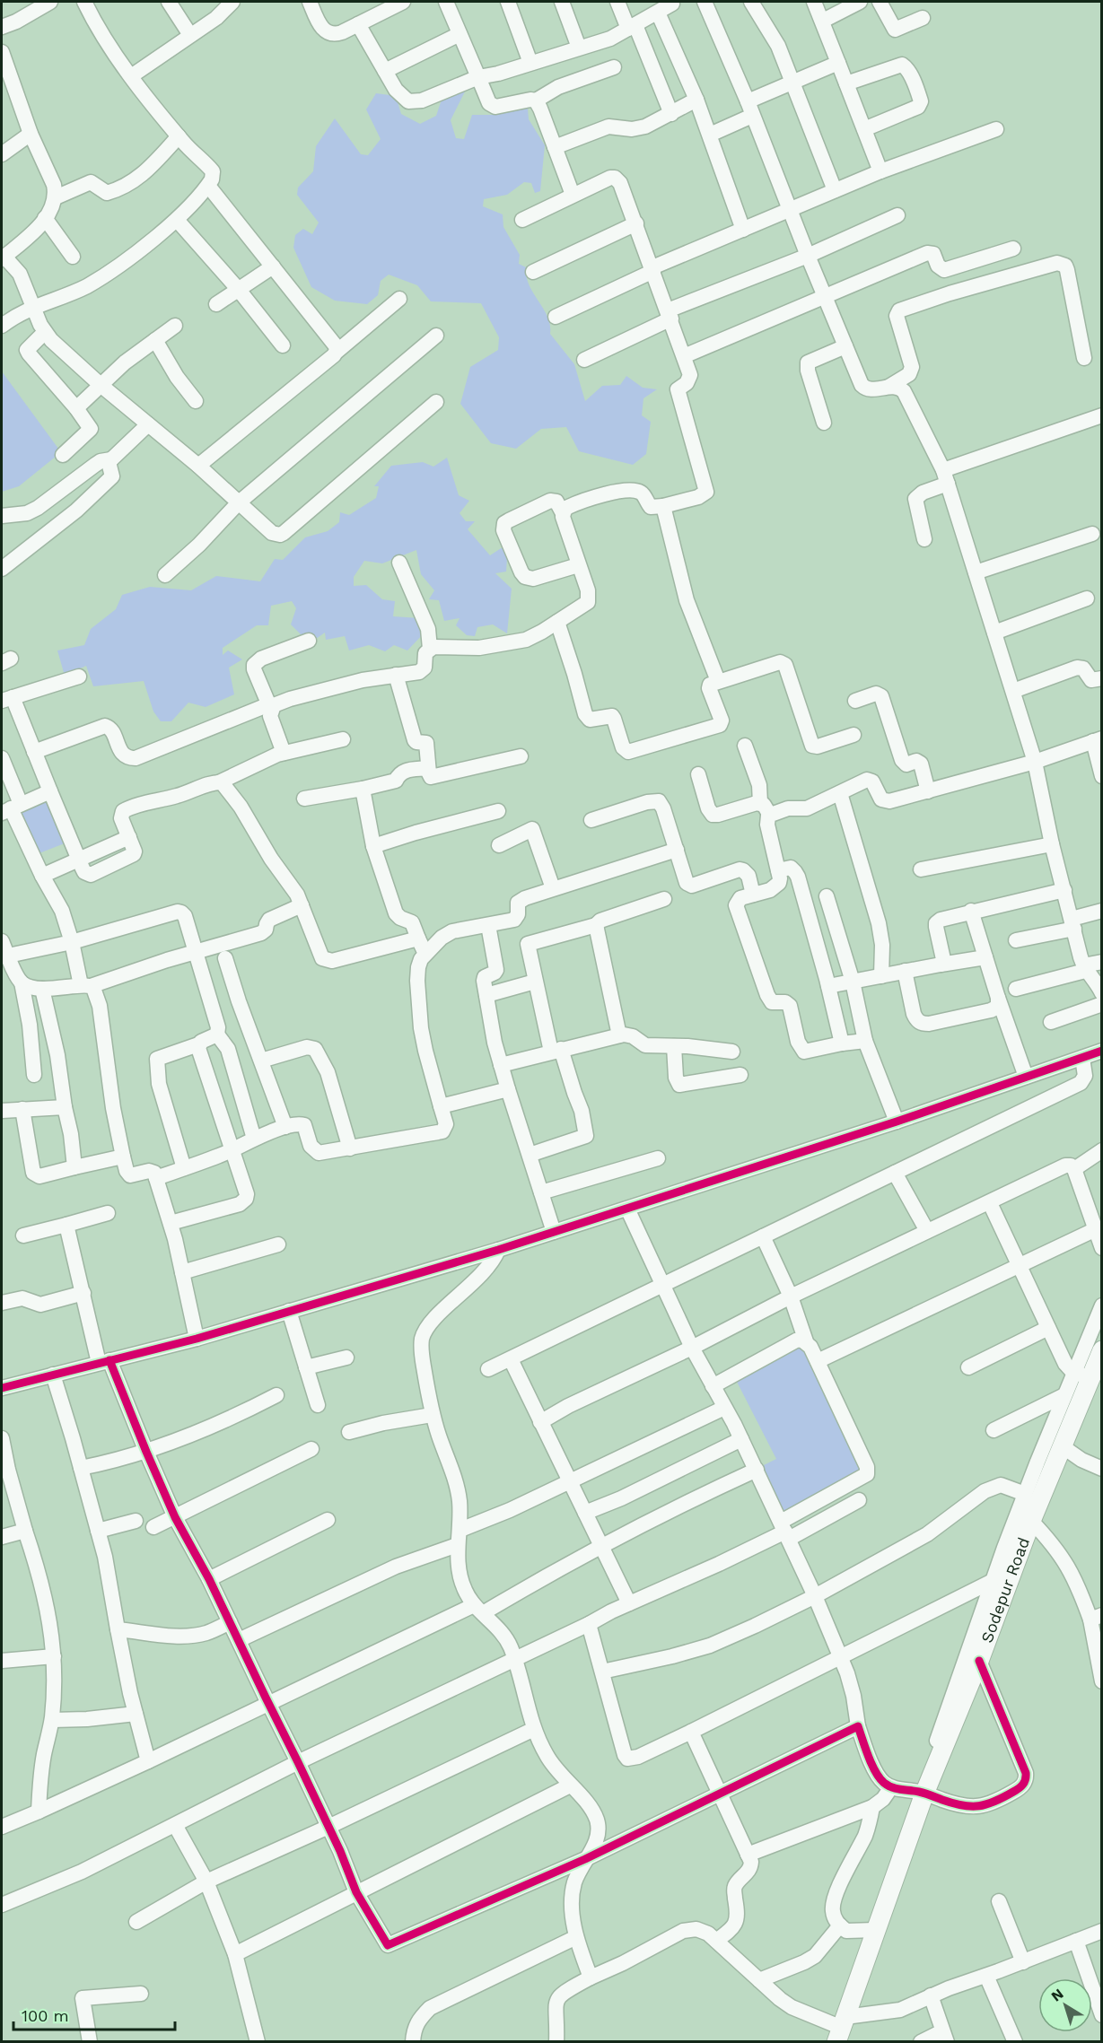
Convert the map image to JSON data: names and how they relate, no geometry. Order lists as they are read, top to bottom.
{
  "streets": {
    "main road": ["Sodepur Road"]
  },
  "scale_bar": "100 m",
  "north": "top left"
}
